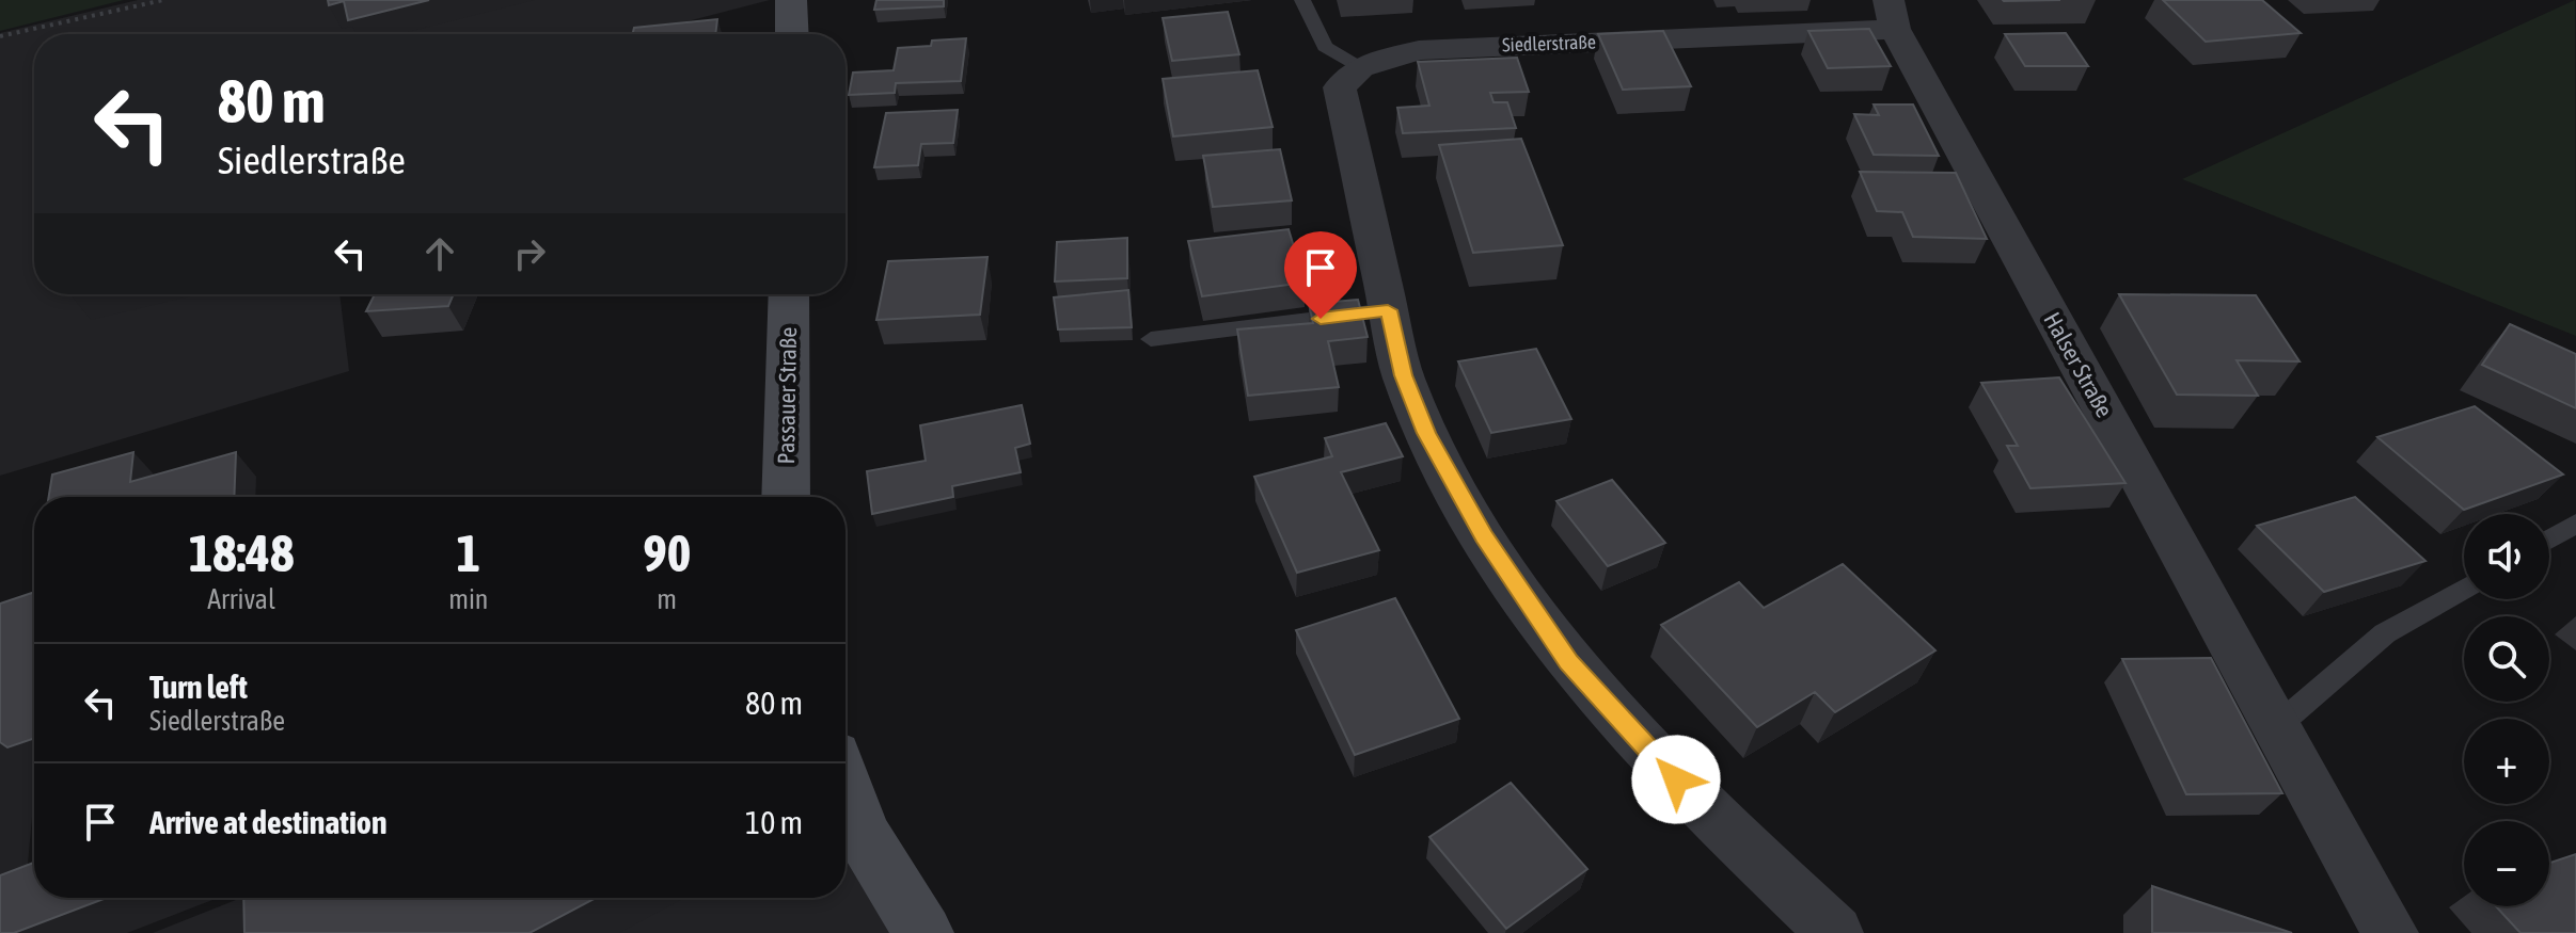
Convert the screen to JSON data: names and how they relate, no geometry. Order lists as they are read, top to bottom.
{
  "streets": {
    "street": ["Siedlerstraße", "Halser Straße", "Passauer Straße"]
  },
  "crossings": [
    ["Siedlerstraße", "Halser Straße"]
  ],
  "page": {
    "turn": ["80 m", "Siedlerstraße"],
    "eta": [
      "18:48",
      "Arrival",
      "1",
      "min",
      "90",
      "m"
    ],
    "map_buttons": ["+", "−"],
    "list": [
      {
        "name": "Turn left",
        "note": "Siedlerstraße",
        "value": "80 m"
      },
      {
        "name": "Arrive at destination",
        "value": "10 m"
      }
    ]
  }
}
